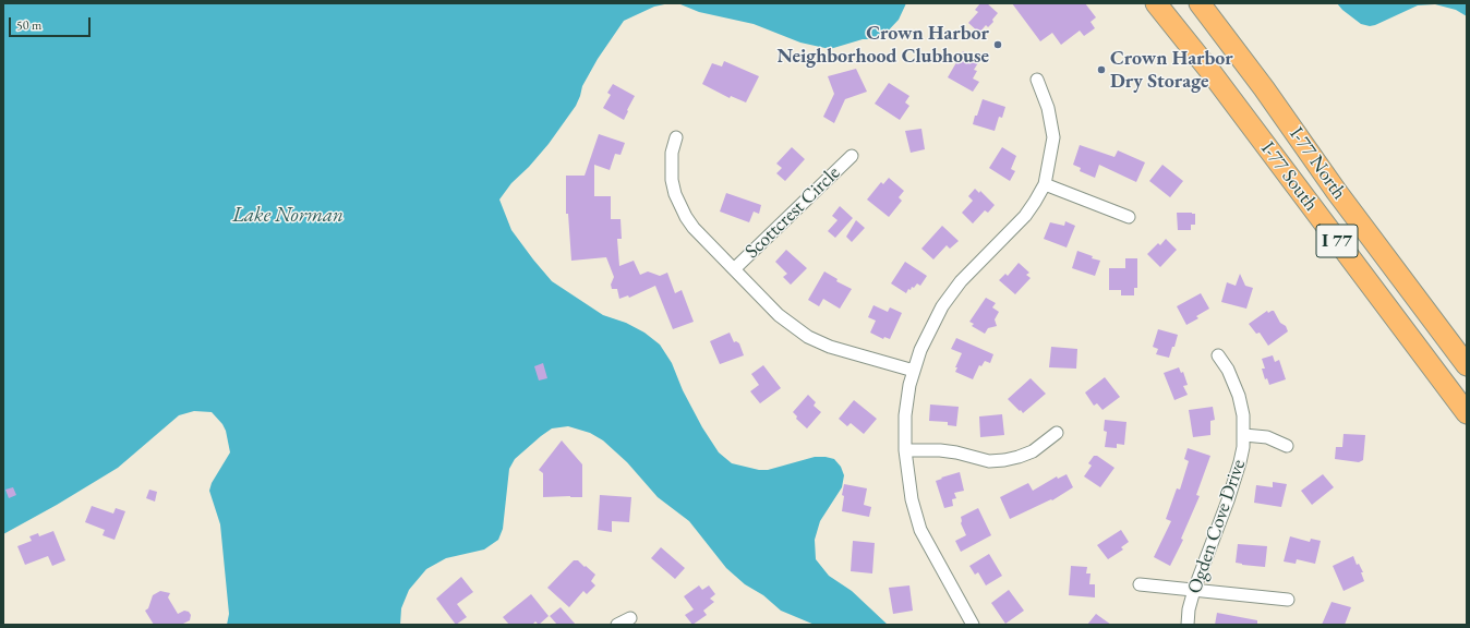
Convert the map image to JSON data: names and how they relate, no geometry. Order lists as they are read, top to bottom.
{
  "streets": {
    "highway": ["I-77 North", "I-77 South", "I 77"],
    "street": ["Scottcrest Circle", "Ogden Cove Drive"]
  },
  "crossings": [
    ["I-77 North", "I 77"],
    ["I-77 South", "I 77"]
  ],
  "water": ["Lake Norman"],
  "places": ["Crown Harbor Neighborhood Clubhouse", "Crown Harbor Dry Storage"],
  "scale_bar": "50 m"
}
